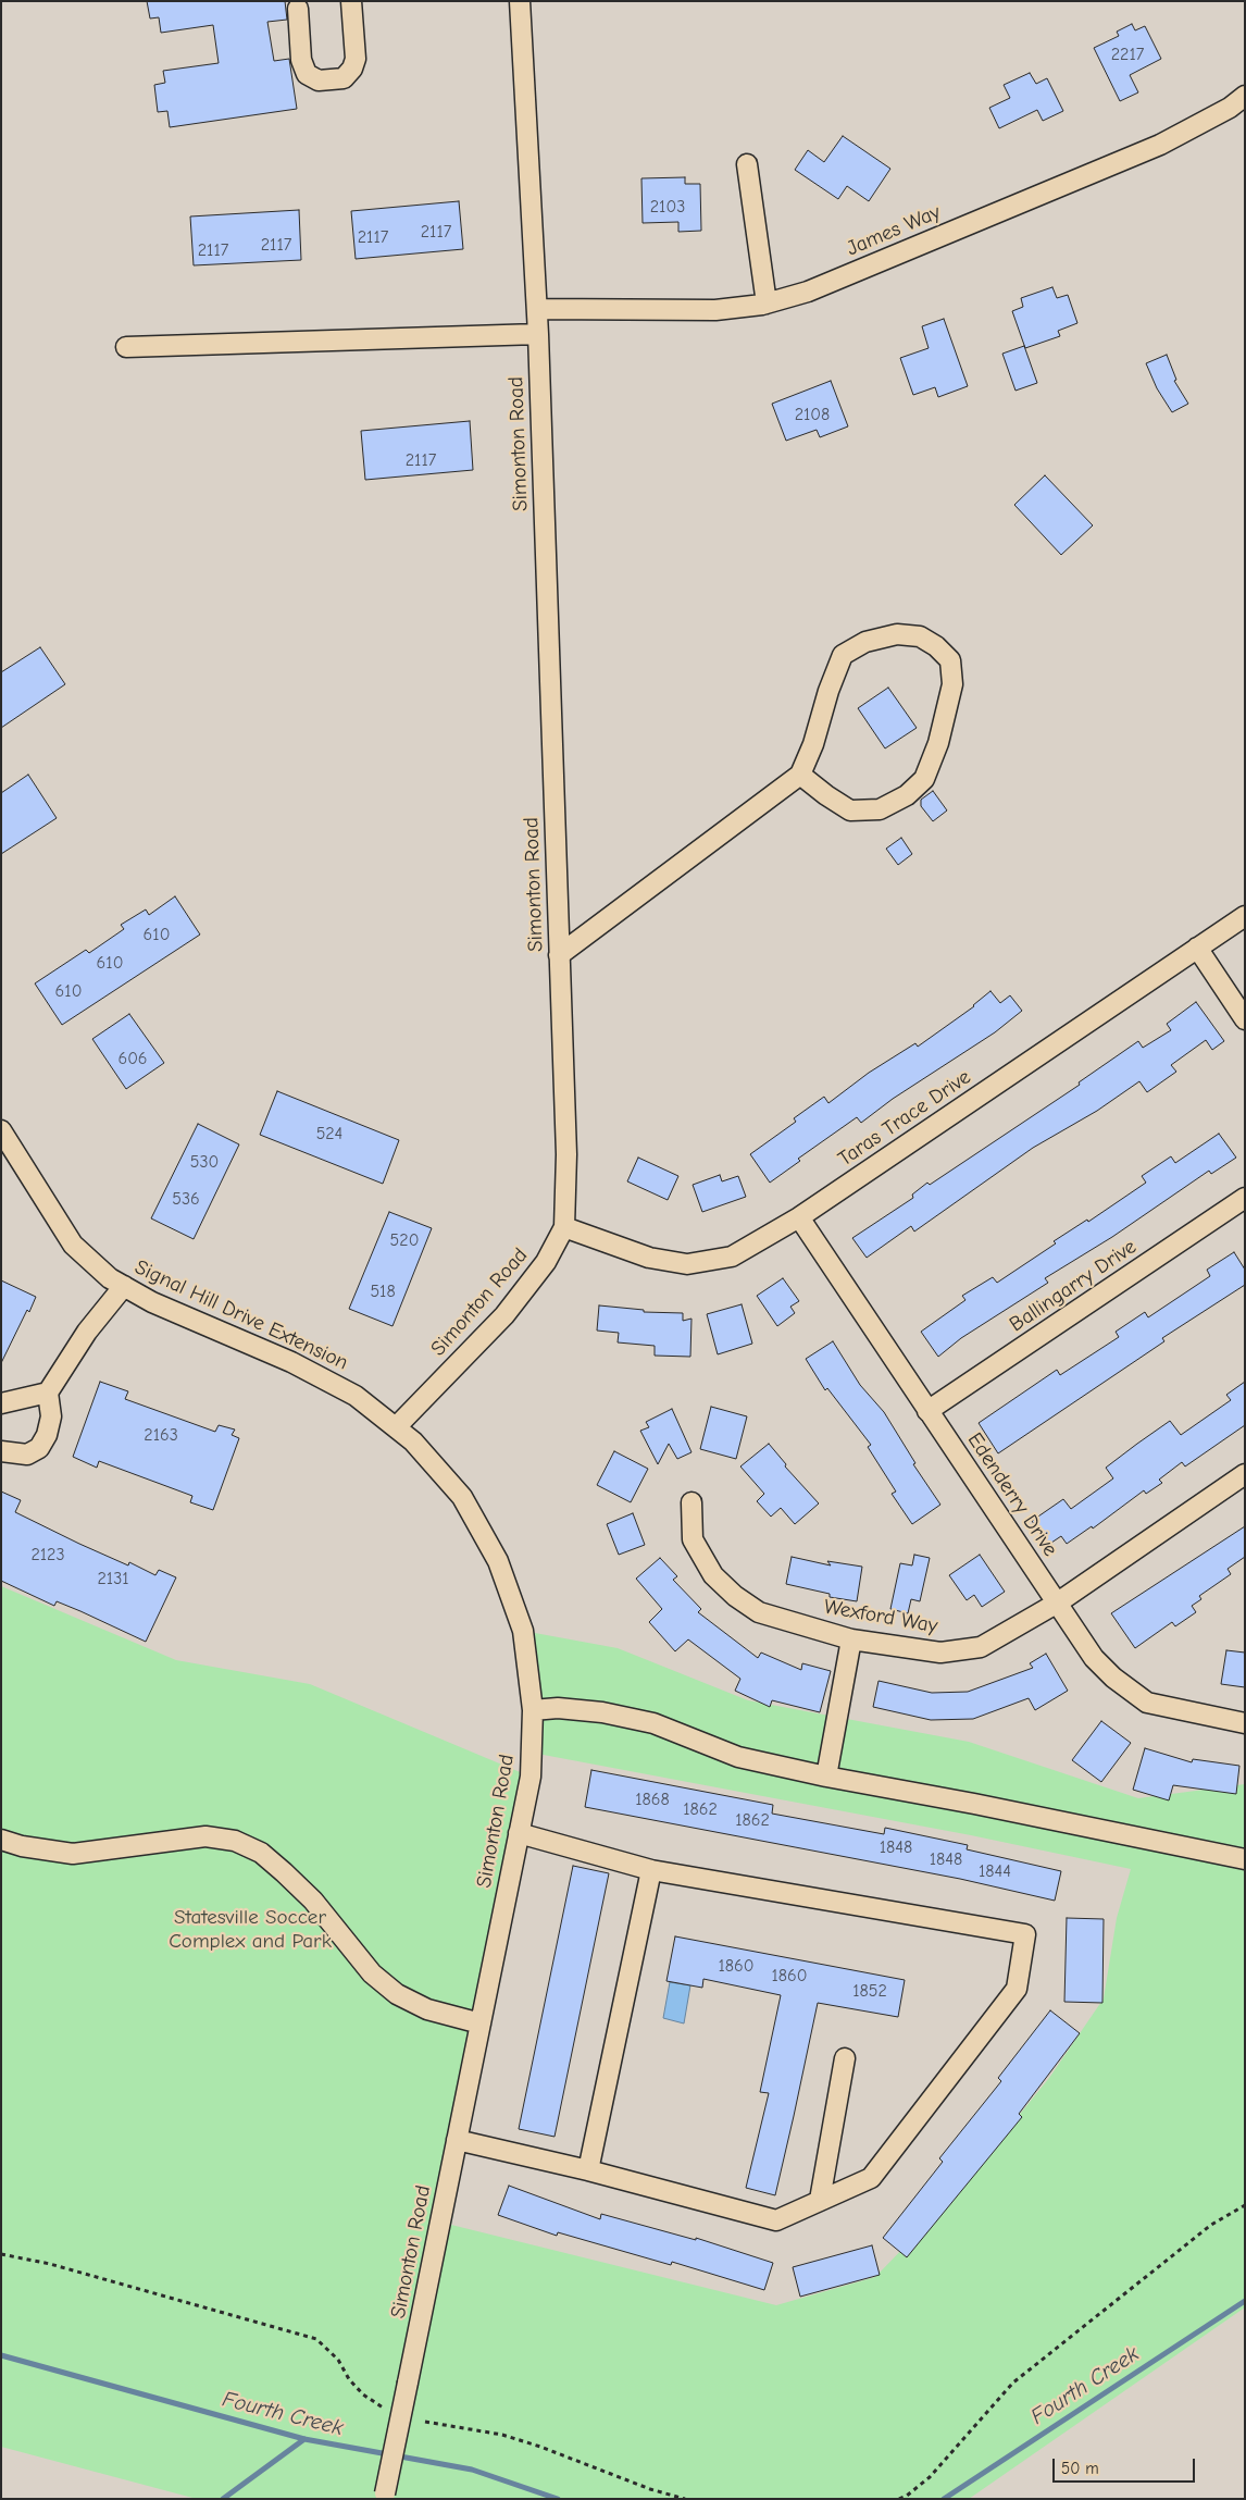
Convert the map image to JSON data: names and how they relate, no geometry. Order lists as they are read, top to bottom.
{
  "streets": {
    "street": [
      "James Way",
      "Simonton Road",
      "Taras Trace Drive",
      "Ballingarry Drive",
      "Signal Hill Drive Extension",
      "Edenderry Drive",
      "Wexford Way"
    ]
  },
  "crossings": [
    ["James Way", "Simonton Road"],
    ["Simonton Road", "Taras Trace Drive"],
    ["Simonton Road", "Signal Hill Drive Extension"],
    ["Taras Trace Drive", "Edenderry Drive"],
    ["Ballingarry Drive", "Edenderry Drive"],
    ["Edenderry Drive", "Wexford Way"]
  ],
  "water": ["Fourth Creek"],
  "parks": ["Statesville Soccer Complex and Park"],
  "house_numbers": [
    "2217",
    "2103",
    "2117",
    "2117",
    "2117",
    "2117",
    "2108",
    "2117",
    "610",
    "610",
    "610",
    "606",
    "524",
    "530",
    "536",
    "520",
    "518",
    "2163",
    "2123",
    "2131",
    "1868",
    "1862",
    "1862",
    "1848",
    "1848",
    "1844",
    "1860",
    "1860",
    "1852"
  ],
  "scale_bar": "50 m"
}
